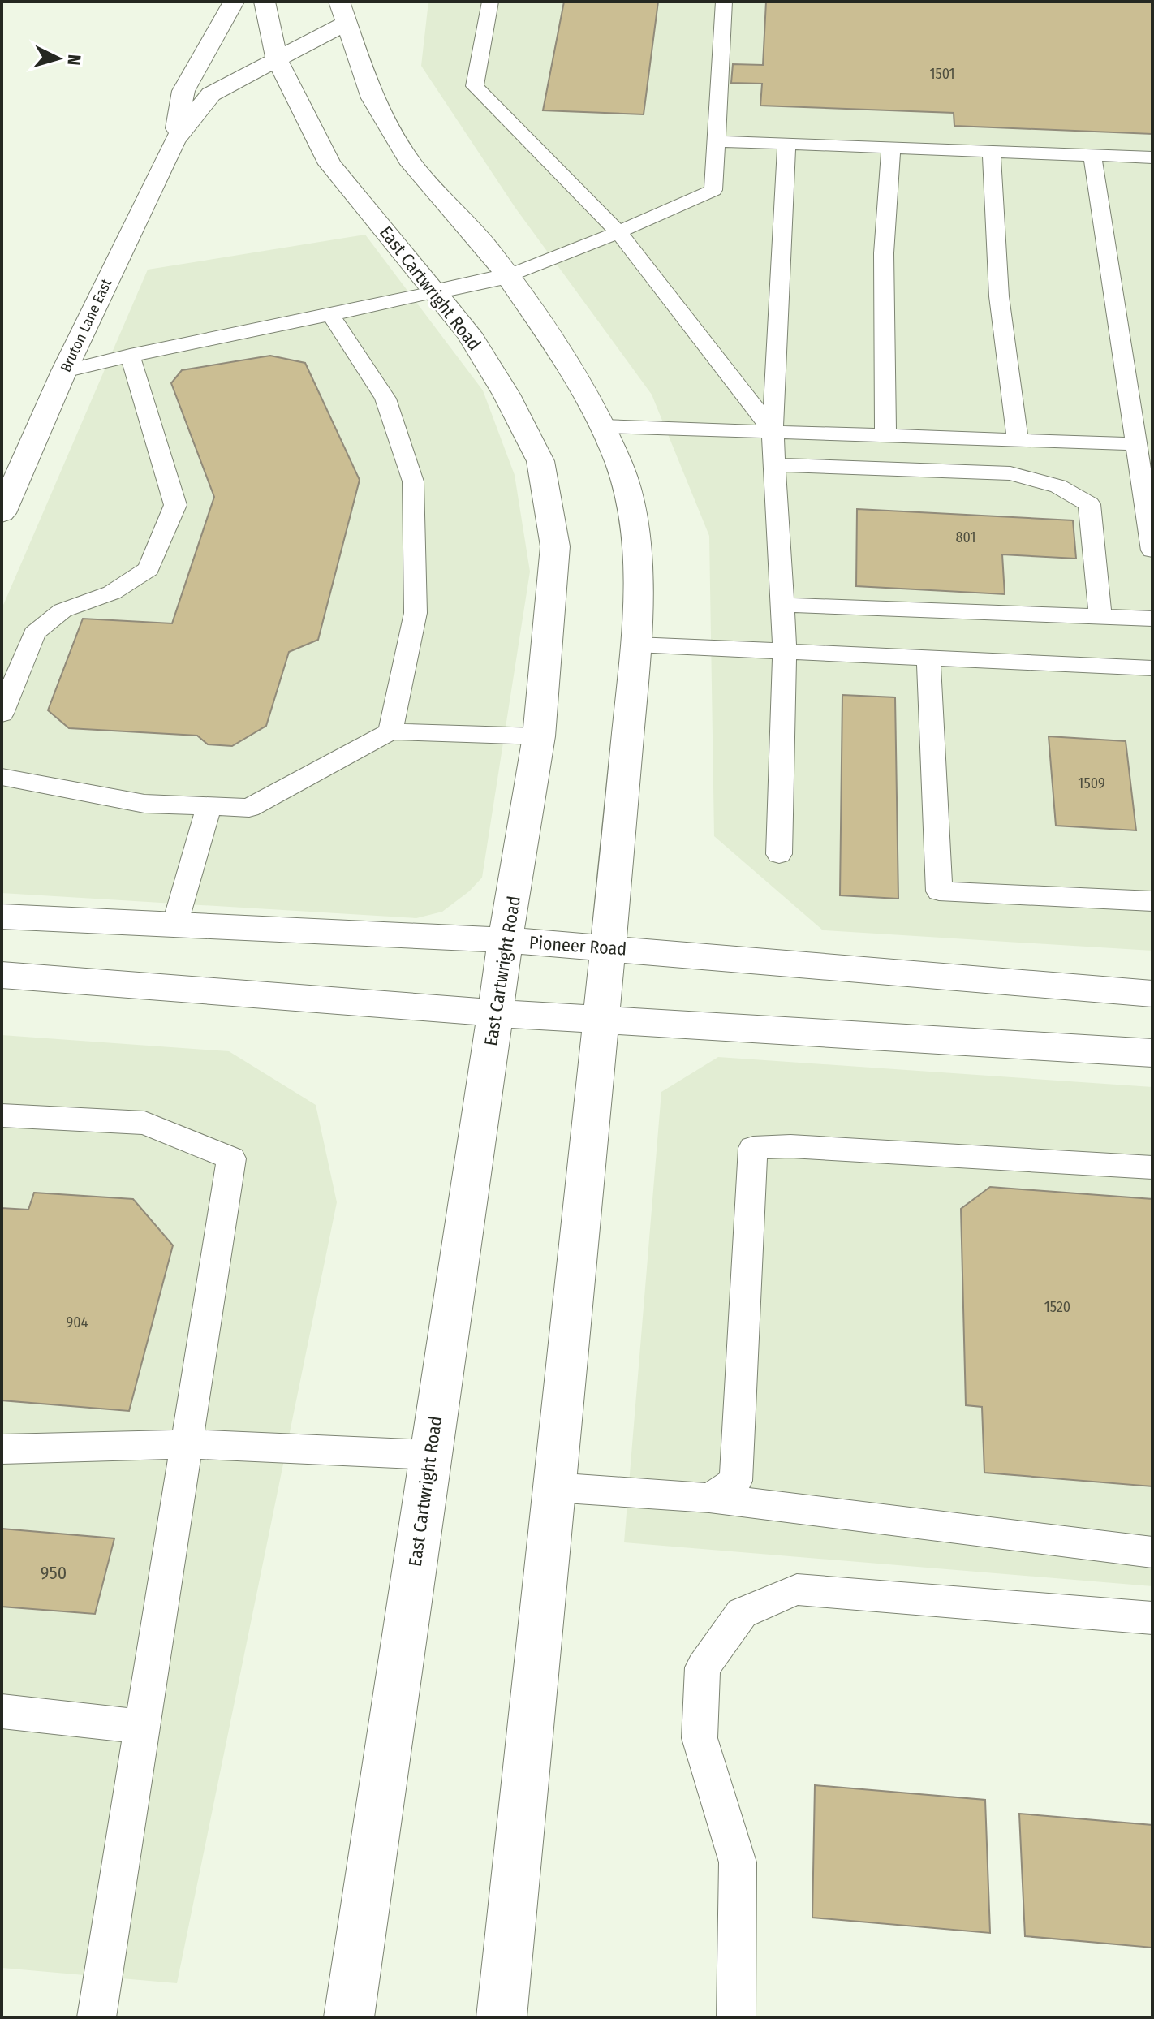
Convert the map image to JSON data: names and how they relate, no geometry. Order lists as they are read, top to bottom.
{
  "streets": {
    "main road": ["East Cartwright Road", "Bruton Lane East", "Pioneer Road"]
  },
  "crossings": [
    ["East Cartwright Road", "Bruton Lane East"],
    ["East Cartwright Road", "Pioneer Road"]
  ],
  "house_numbers": [
    "1501",
    "801",
    "1509",
    "1520",
    "904",
    "950"
  ],
  "north": "right"
}
